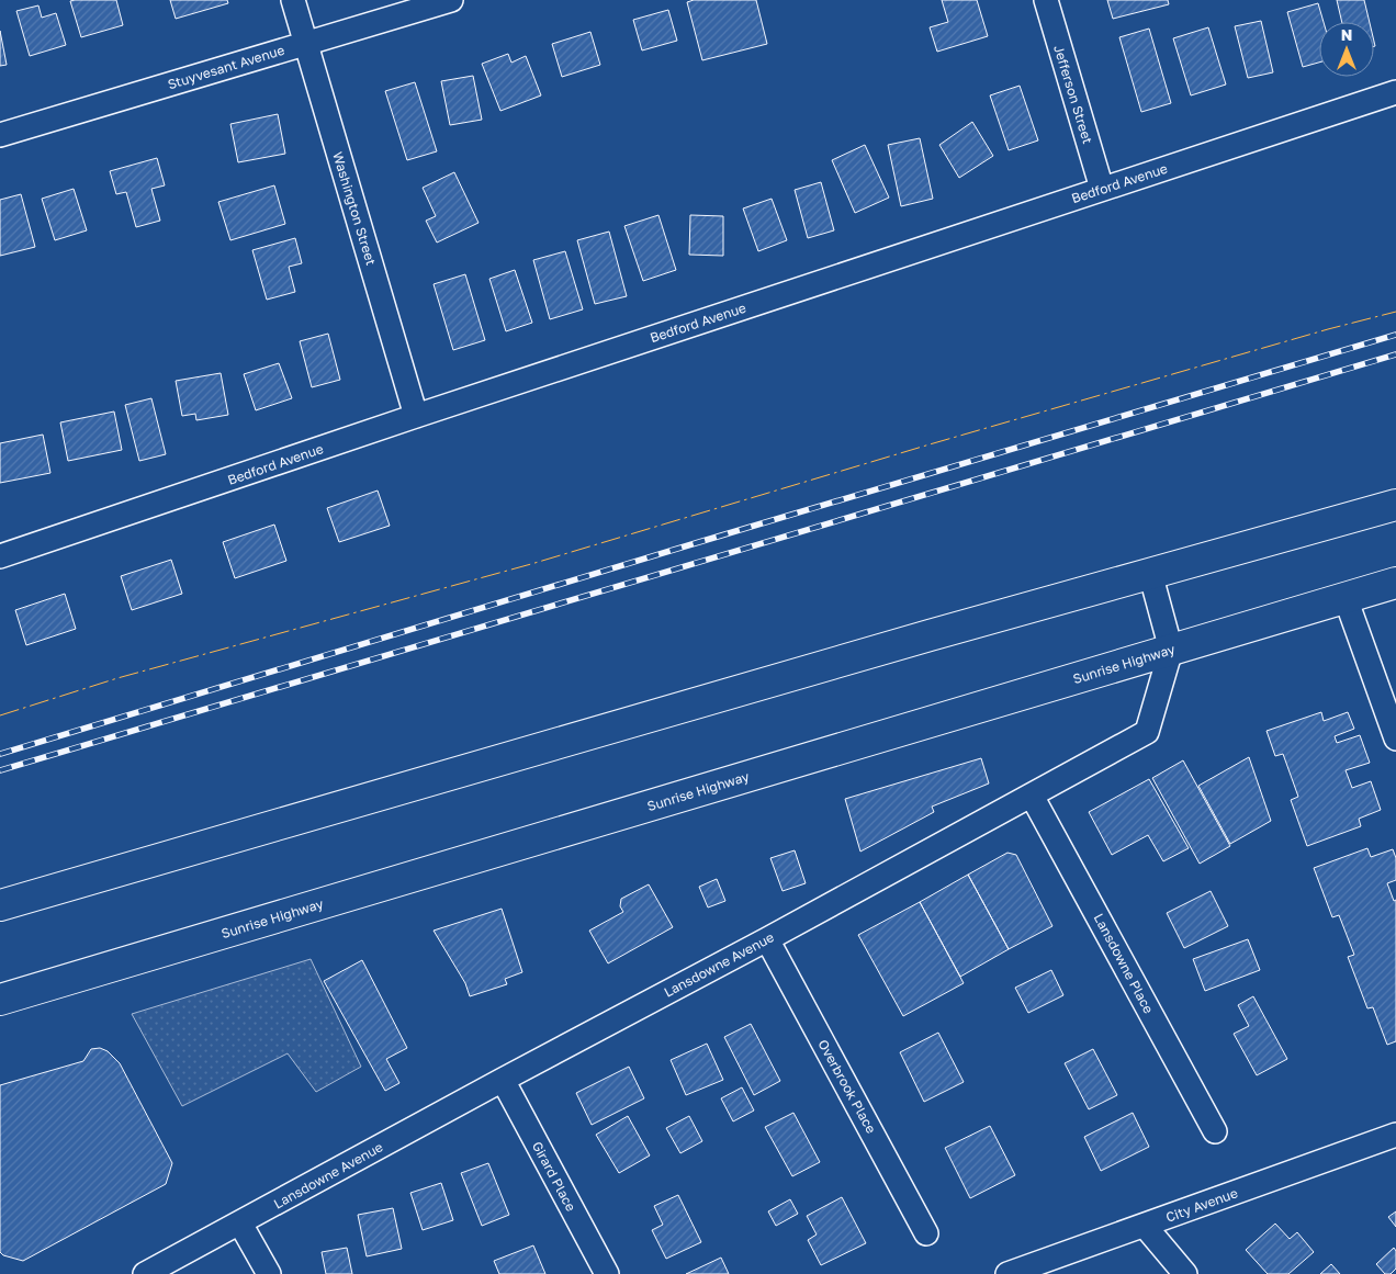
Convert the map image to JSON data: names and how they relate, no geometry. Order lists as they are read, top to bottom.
{
  "streets": {
    "highway": ["Sunrise Highway"],
    "street": [
      "Stuyvesant Avenue",
      "Jefferson Street",
      "Bedford Avenue",
      "Washington Street",
      "Lansdowne Place",
      "Lansdowne Avenue",
      "Overbrook Place",
      "Girard Place",
      "City Avenue"
    ]
  },
  "crossings": [
    ["Stuyvesant Avenue", "Washington Street"],
    ["Jefferson Street", "Bedford Avenue"],
    ["Bedford Avenue", "Washington Street"],
    ["Sunrise Highway", "Lansdowne Avenue"],
    ["Lansdowne Place", "Lansdowne Avenue"],
    ["Lansdowne Avenue", "Overbrook Place"],
    ["Lansdowne Avenue", "Girard Place"]
  ],
  "north": "top"
}
